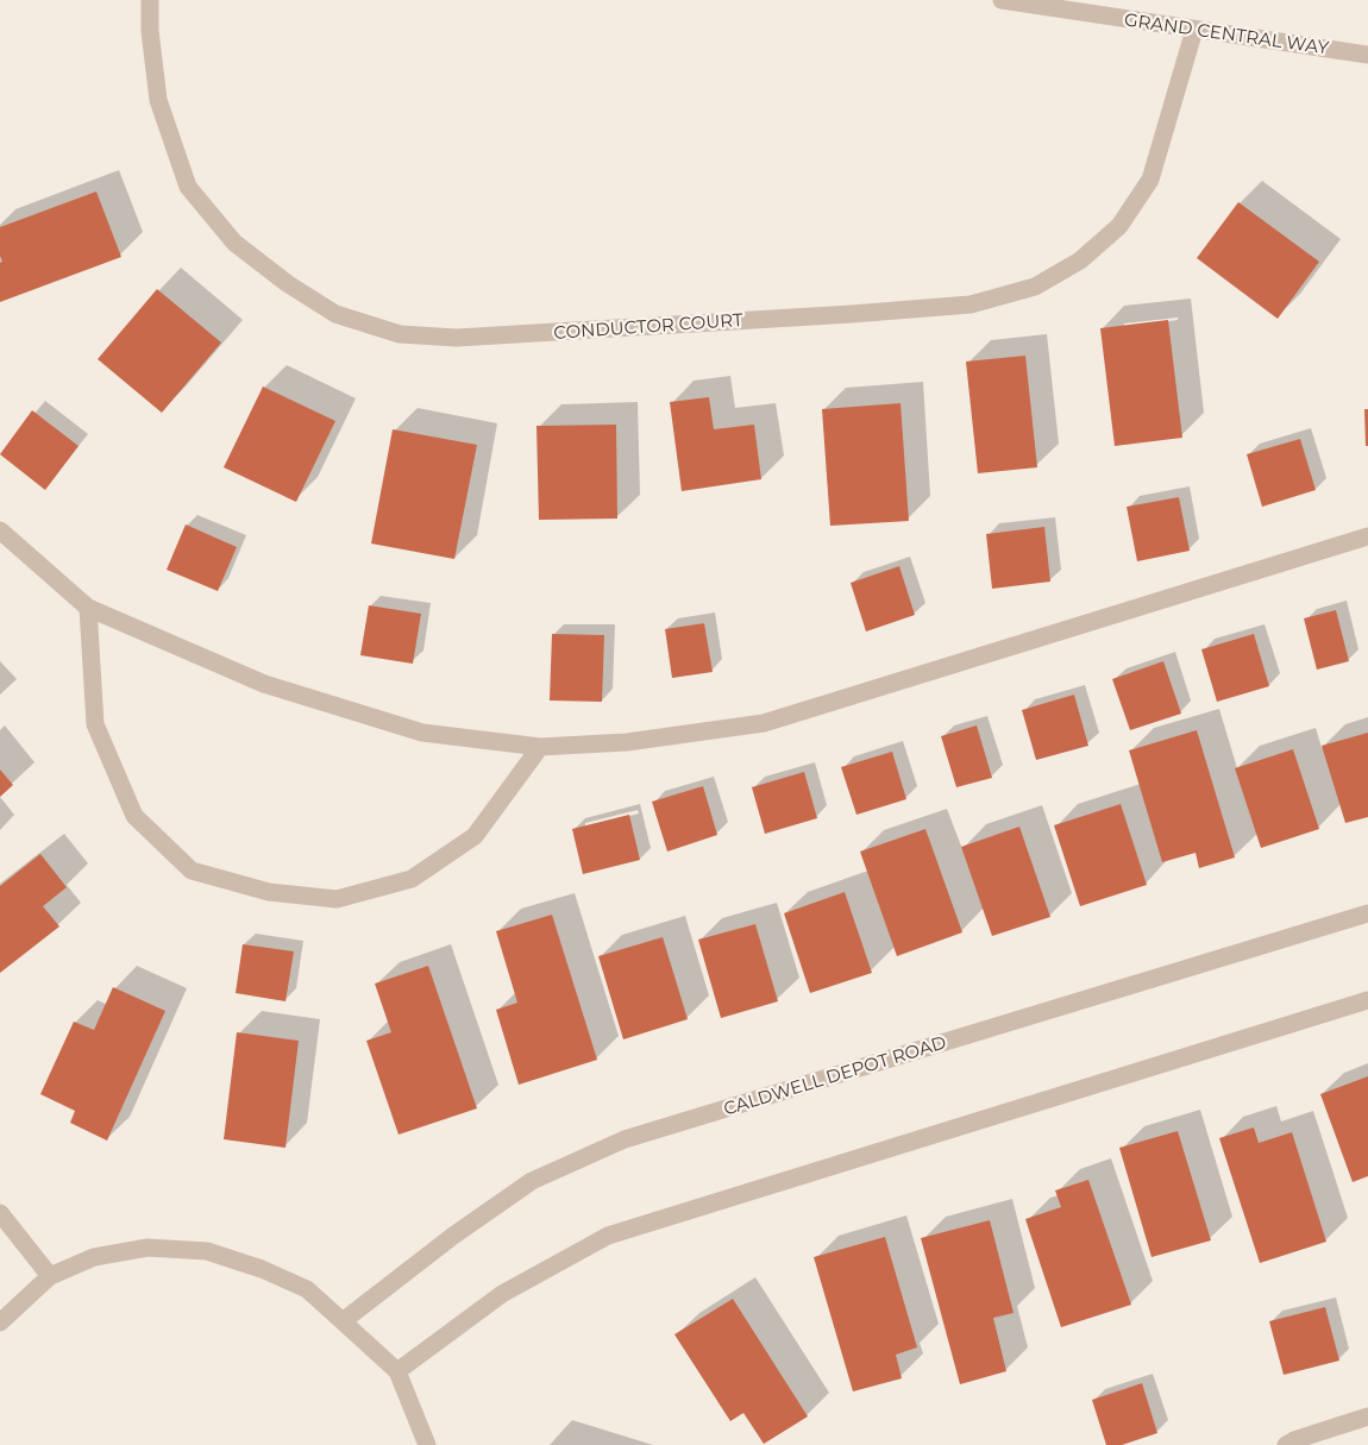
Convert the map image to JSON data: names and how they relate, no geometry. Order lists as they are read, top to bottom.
{
  "streets": {
    "street": ["GRAND CENTRAL WAY", "CONDUCTOR COURT", "CALDWELL DEPOT ROAD"]
  },
  "crossings": [
    ["GRAND CENTRAL WAY", "CONDUCTOR COURT"]
  ]
}
